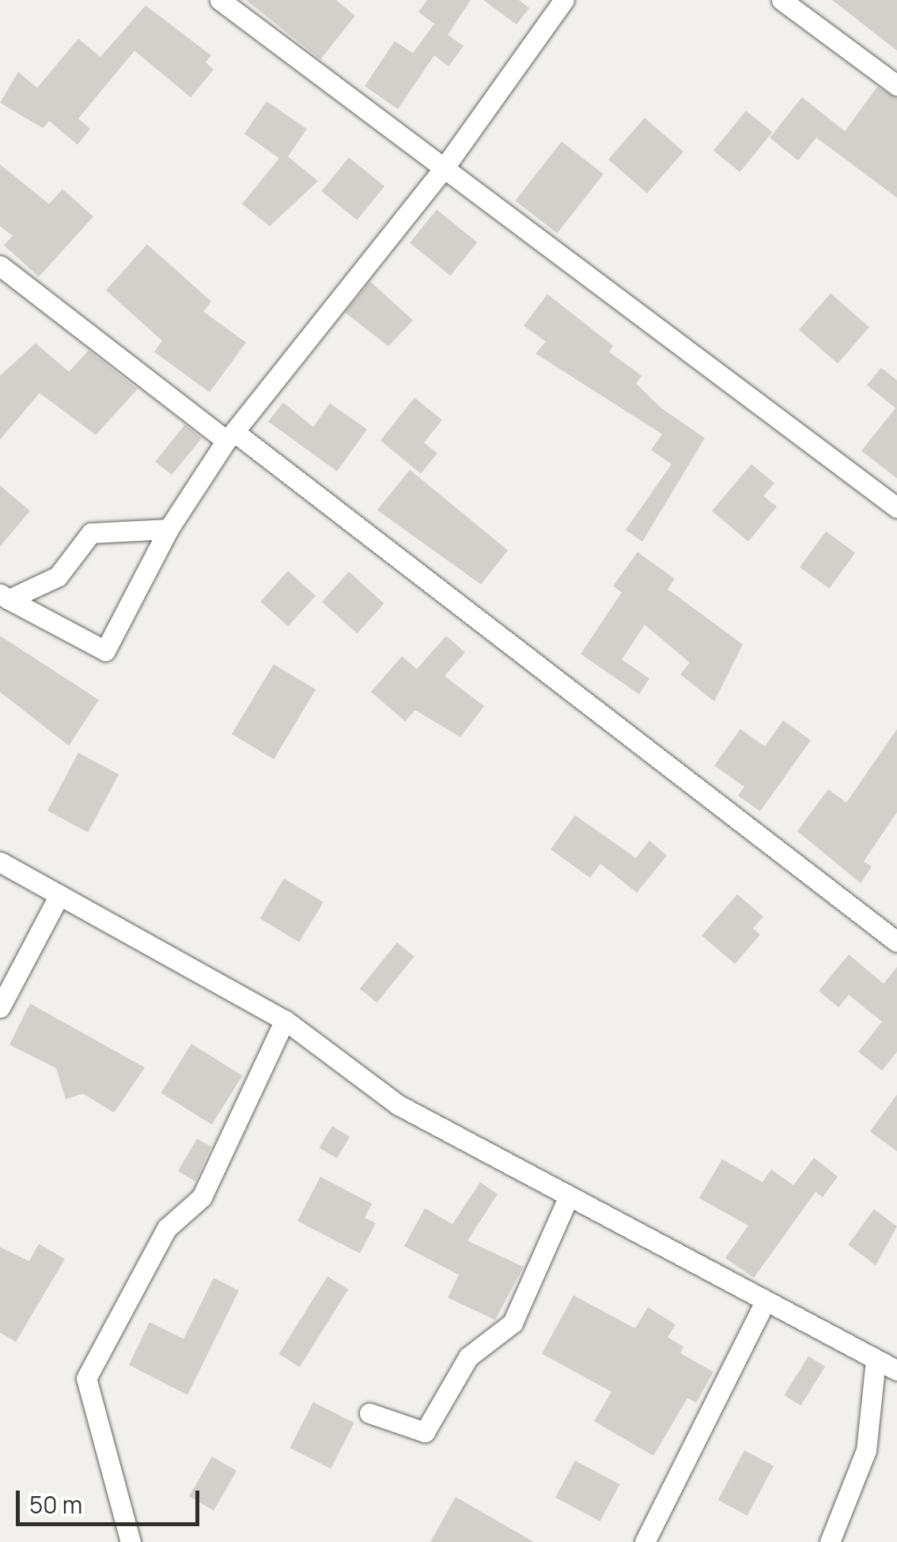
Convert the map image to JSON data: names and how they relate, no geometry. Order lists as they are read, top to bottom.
{
  "scale_bar": "50 m"
}
